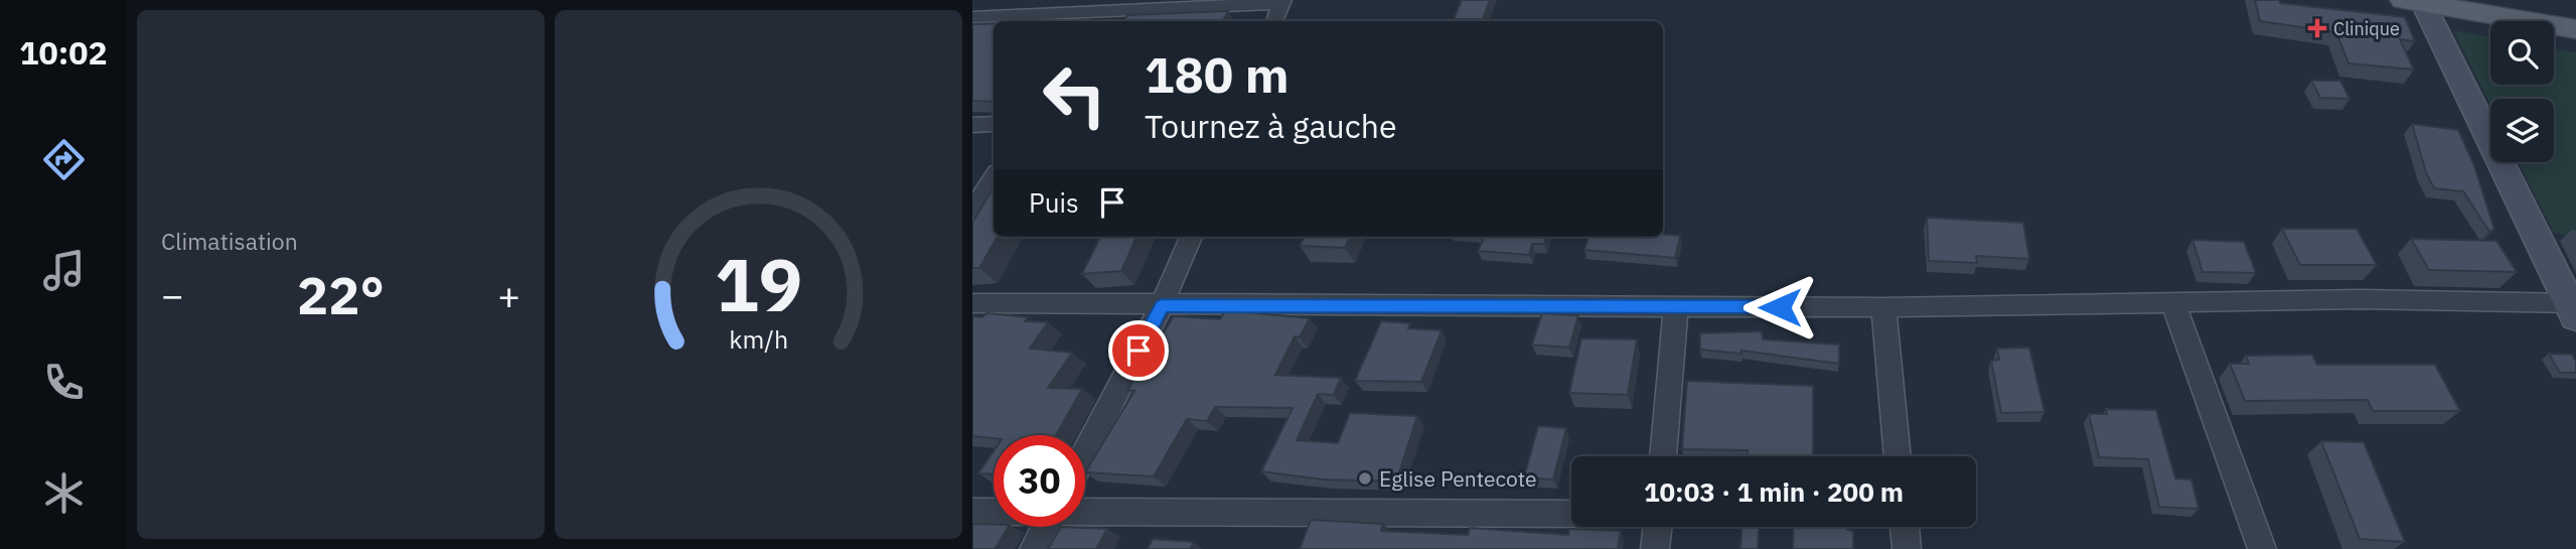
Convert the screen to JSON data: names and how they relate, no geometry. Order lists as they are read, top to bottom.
{
  "places": {
    "health": ["Clinique"],
    "other": ["Eglise Pentecote"]
  },
  "page": {
    "tabs": "10:02",
    "tile": "Climatisation",
    "turn": ["180 m", "Tournez à gauche"],
    "then": "Puis",
    "heat": ["−", "22°", "+"],
    "limit": "30",
    "trip": "10:03 · 1 min · 200 m",
    "gauge": ["19", "km/h"]
  }
}
